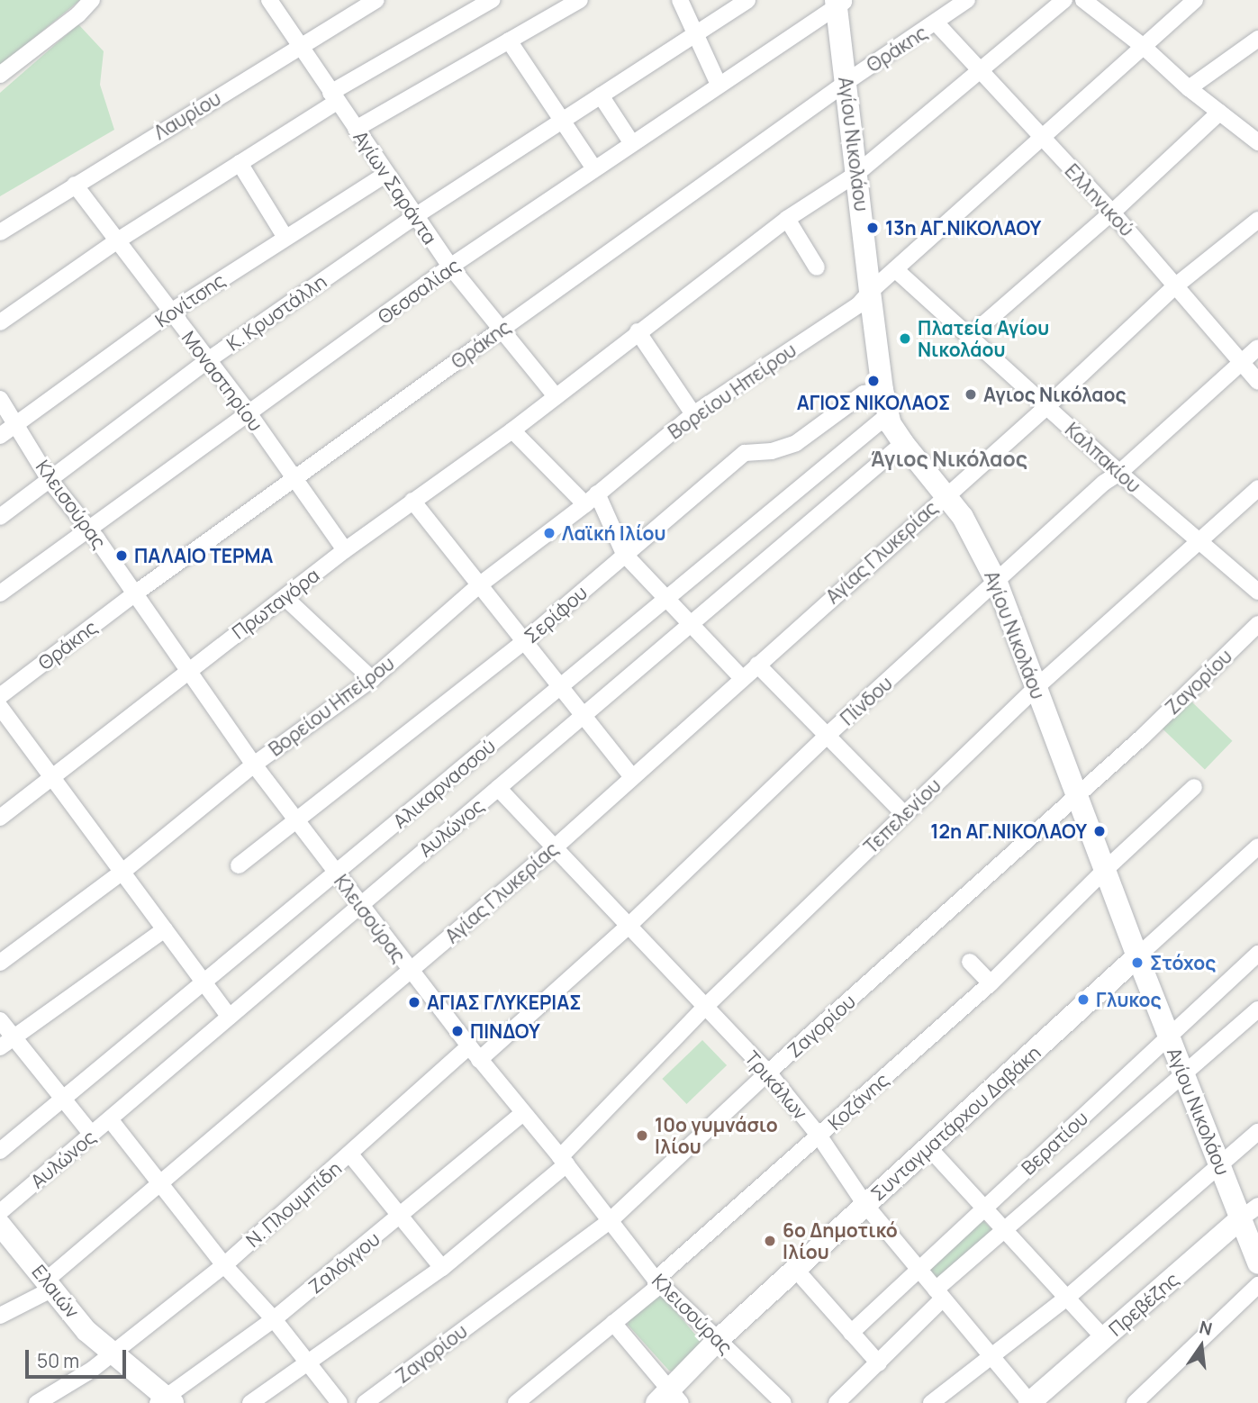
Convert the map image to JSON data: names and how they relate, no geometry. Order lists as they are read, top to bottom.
{
  "streets": {
    "street": [
      "Θράκης",
      "Λαυρίου",
      "Αγίου Νικολάου",
      "Αγίων Σαράντα",
      "Ελληνικού",
      "Θεσσαλίας",
      "Κονίτσης",
      "Κ. Κρυστάλλη",
      "Μοναστηρίου",
      "Βορείου Ηπείρου",
      "Καλπακίου",
      "Κλεισούρας",
      "Αγίας Γλυκερίας",
      "Πρωταγόρα",
      "Σερίφου",
      "Ζαγορίου",
      "Πίνδου",
      "Αλικαρνασσού",
      "Τεπελενίου",
      "Αυλώνος",
      "Τρικάλων",
      "Κοζάνης",
      "Συνταγματάρχου Δαβάκη",
      "Βερατίου",
      "N. Πλουμπίδη",
      "Ζαλόγγου",
      "Ελαιών",
      "Πρεβέζης"
    ]
  },
  "crossings": [
    ["Θράκης", "Αγίου Νικολάου"],
    ["Θράκης", "Αγίων Σαράντα"],
    ["Θράκης", "Ελληνικού"],
    ["Θράκης", "Μοναστηρίου"],
    ["Θράκης", "Κλεισούρας"],
    ["Λαυρίου", "Αγίων Σαράντα"],
    ["Λαυρίου", "Μοναστηρίου"],
    ["Αγίου Νικολάου", "Θεσσαλίας"],
    ["Αγίου Νικολάου", "Βορείου Ηπείρου"],
    ["Αγίου Νικολάου", "Αγίας Γλυκερίας"],
    ["Αγίου Νικολάου", "Πρωταγόρα"],
    ["Αγίου Νικολάου", "Σερίφου"],
    ["Αγίου Νικολάου", "Ζαγορίου"],
    ["Αγίου Νικολάου", "Πίνδου"],
    ["Αγίου Νικολάου", "Αλικαρνασσού"],
    ["Αγίου Νικολάου", "Τεπελενίου"],
    ["Αγίου Νικολάου", "Αυλώνος"],
    ["Αγίου Νικολάου", "Κοζάνης"],
    ["Αγίου Νικολάου", "Συνταγματάρχου Δαβάκη"],
    ["Αγίου Νικολάου", "Βερατίου"],
    ["Αγίου Νικολάου", "Πρεβέζης"],
    ["Αγίων Σαράντα", "Θεσσαλίας"],
    ["Αγίων Σαράντα", "Κονίτσης"],
    ["Αγίων Σαράντα", "Κ. Κρυστάλλη"],
    ["Αγίων Σαράντα", "Πρωταγόρα"],
    ["Ελληνικού", "Βορείου Ηπείρου"],
    ["Ελληνικού", "Αγίας Γλυκερίας"],
    ["Ελληνικού", "Πρωταγόρα"],
    ["Ελληνικού", "Πίνδου"],
    ["Θεσσαλίας", "Μοναστηρίου"],
    ["Θεσσαλίας", "Κλεισούρας"],
    ["Κονίτσης", "Μοναστηρίου"],
    ["Κονίτσης", "Κλεισούρας"],
    ["Κ. Κρυστάλλη", "Μοναστηρίου"],
    ["Κ. Κρυστάλλη", "Κλεισούρας"],
    ["Μοναστηρίου", "Πρωταγόρα"],
    ["Βορείου Ηπείρου", "Καλπακίου"],
    ["Βορείου Ηπείρου", "Κλεισούρας"],
    ["Καλπακίου", "Αγίας Γλυκερίας"],
    ["Καλπακίου", "Πίνδου"],
    ["Καλπακίου", "Τεπελενίου"],
    ["Κλεισούρας", "Αγίας Γλυκερίας"],
    ["Κλεισούρας", "Πρωταγόρα"],
    ["Κλεισούρας", "Σερίφου"],
    ["Κλεισούρας", "Ζαγορίου"],
    ["Κλεισούρας", "Πίνδου"],
    ["Κλεισούρας", "Αλικαρνασσού"],
    ["Κλεισούρας", "Τεπελενίου"],
    ["Κλεισούρας", "Αυλώνος"],
    ["Κλεισούρας", "Κοζάνης"],
    ["Κλεισούρας", "Συνταγματάρχου Δαβάκη"],
    ["Κλεισούρας", "N. Πλουμπίδη"],
    ["Κλεισούρας", "Ζαλόγγου"],
    ["Αγίας Γλυκερίας", "Τρικάλων"],
    ["Αγίας Γλυκερίας", "Ελαιών"],
    ["Ζαγορίου", "Τρικάλων"],
    ["Πίνδου", "Τρικάλων"],
    ["Τεπελενίου", "Τρικάλων"],
    ["Αυλώνος", "Τρικάλων"],
    ["Τρικάλων", "Κοζάνης"],
    ["Τρικάλων", "Συνταγματάρχου Δαβάκη"],
    ["Τρικάλων", "Βερατίου"],
    ["Τρικάλων", "Πρεβέζης"],
    ["N. Πλουμπίδη", "Ελαιών"],
    ["Ζαλόγγου", "Ελαιών"]
  ],
  "districts": ["Άγιος Νικόλαος"],
  "places": [
    "13η ΑΓ.ΝΙΚΟΛΑΟΥ",
    "Πλατεία Αγίου Νικολάου",
    "ΑΓΙΟΣ ΝΙΚΟΛΑΟΣ",
    "Αγιος Νικόλαος",
    "Λαϊκή Ιλίου",
    "ΠΑΛΑΙΟ ΤΕΡΜΑ",
    "12η ΑΓ.ΝΙΚΟΛΑΟΥ",
    "Στόχος",
    "Γλυκος",
    "ΑΓΙΑΣ ΓΛΥΚΕΡΙΑΣ",
    "ΠΙΝΔΟΥ",
    "10ο γυμνάσιο Ιλίου",
    "6ο Δημοτικό Ιλίου"
  ],
  "scale_bar": "50 m",
  "north": "top"
}
